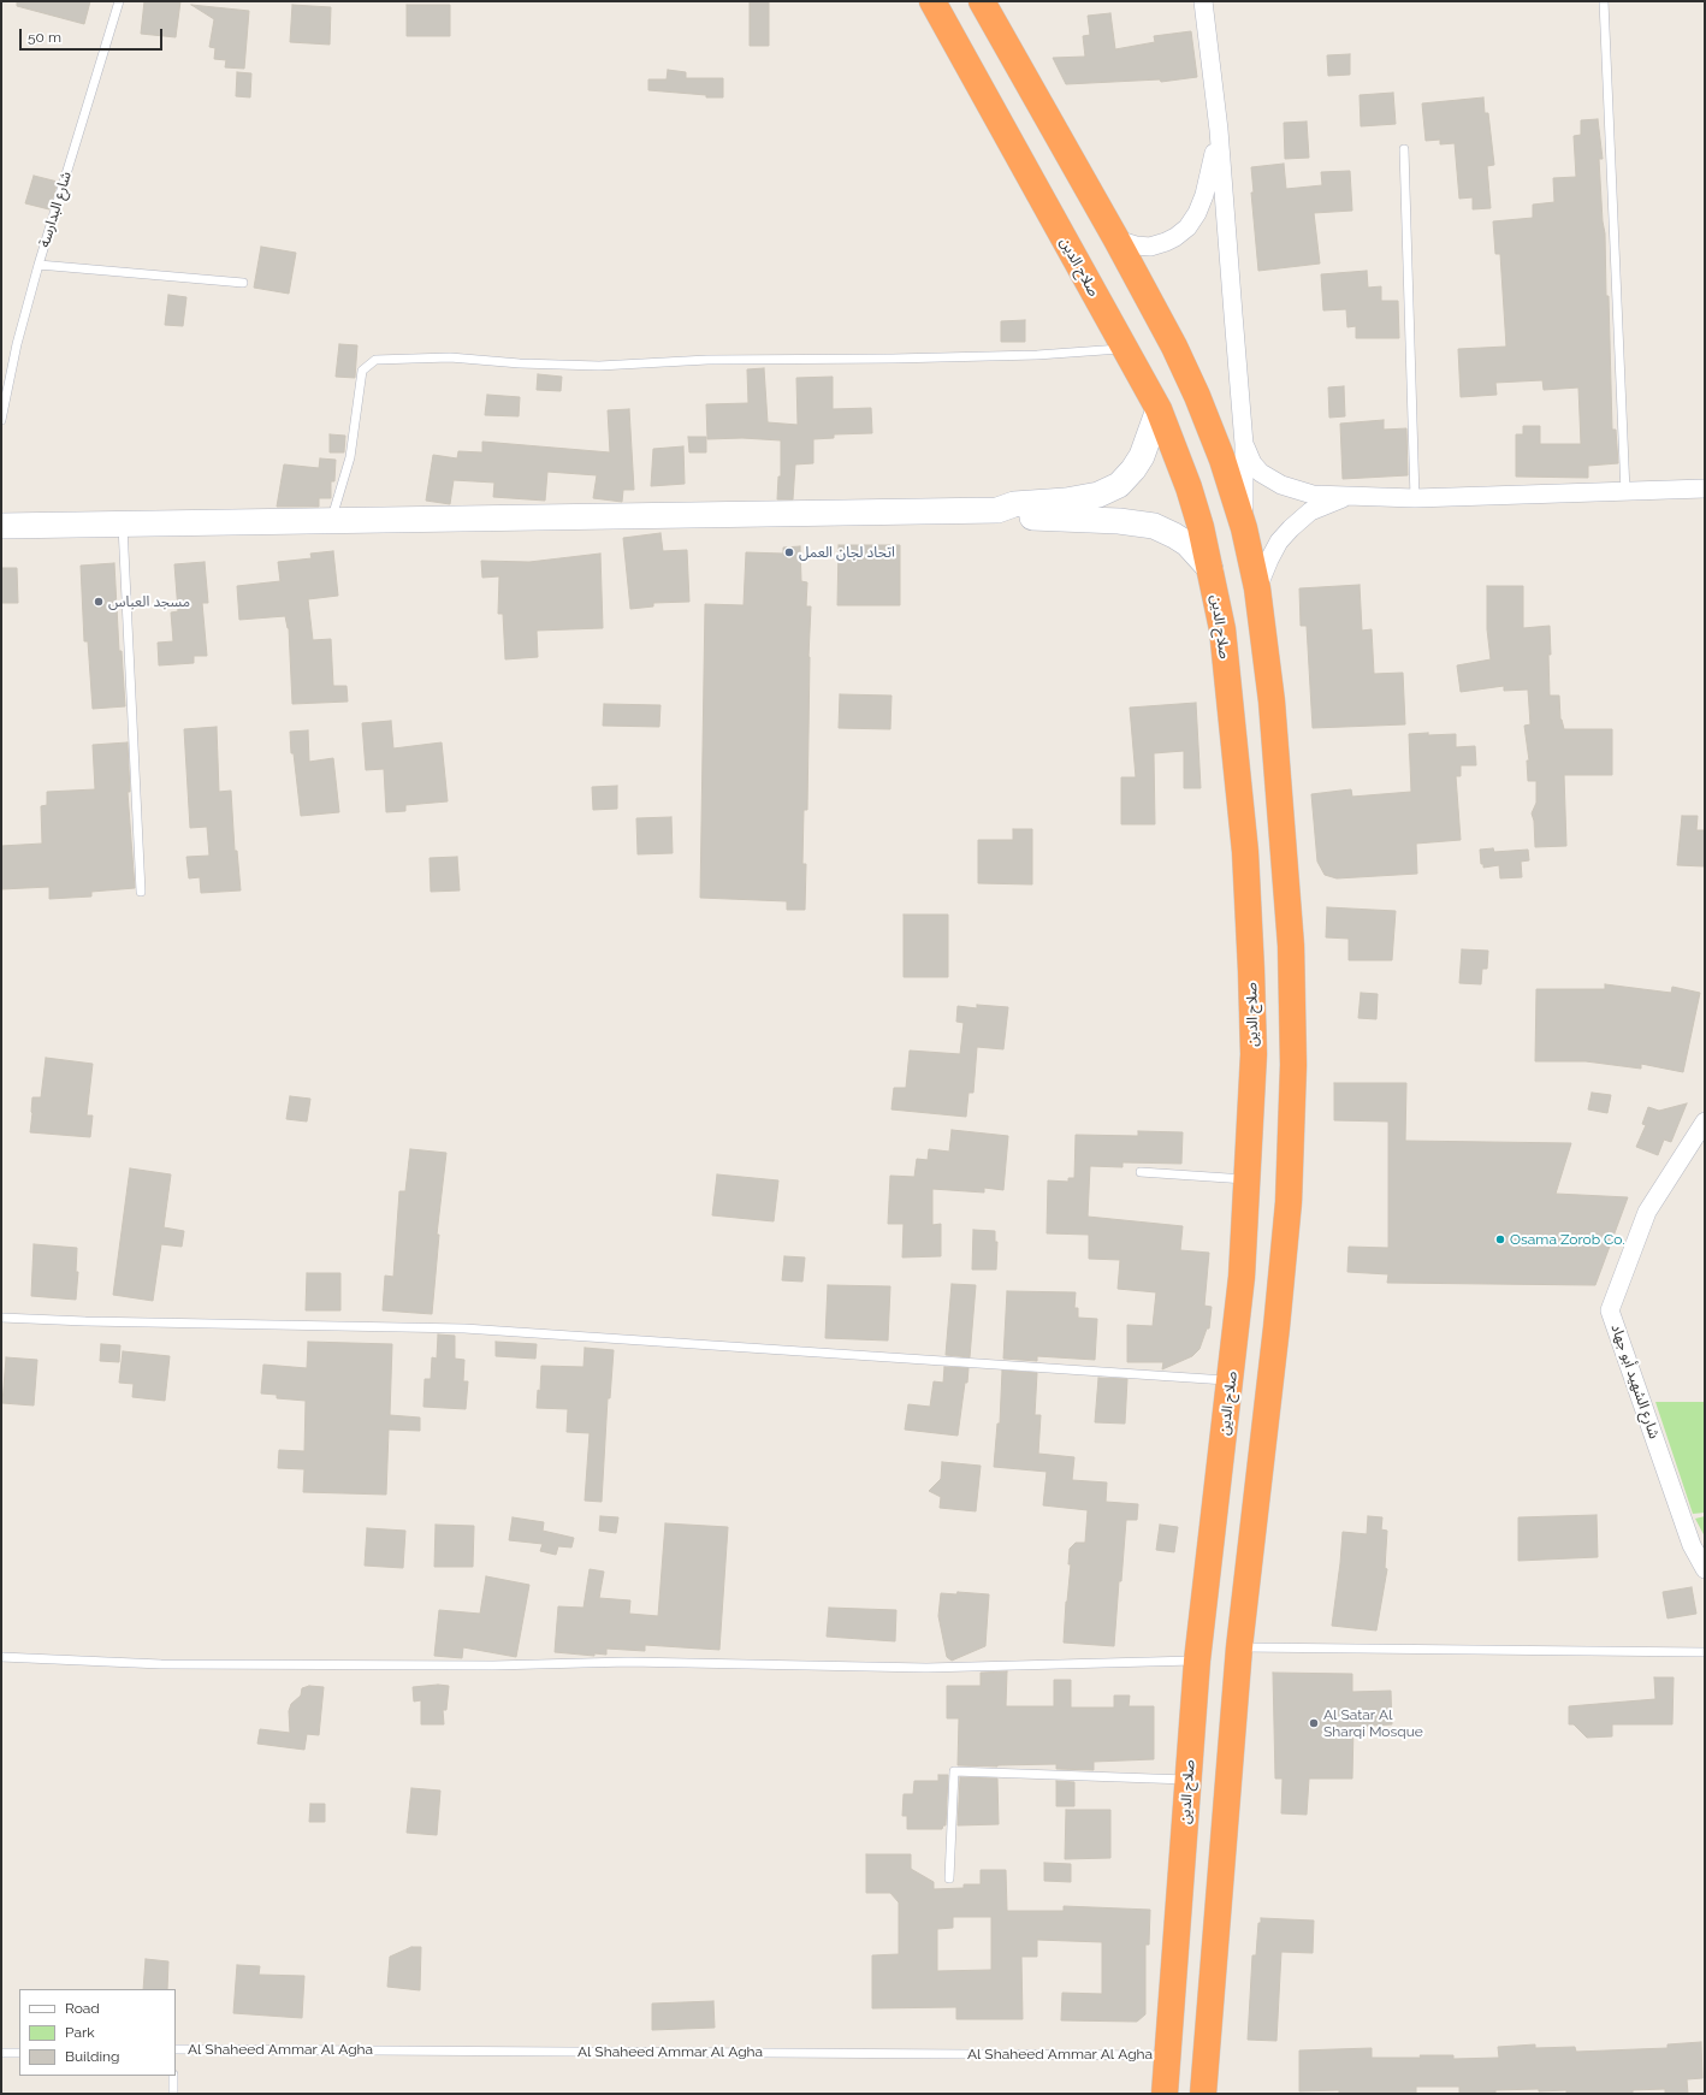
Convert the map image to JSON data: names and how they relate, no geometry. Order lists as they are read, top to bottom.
{
  "streets": {
    "highway": ["صلاح الدين"],
    "street": ["شارع الشهيد أبو جهاد"],
    "lane": ["شارع البدارسة", "Al Shaheed Ammar Al Agha"]
  },
  "crossings": [
    ["صلاح الدين", "Al Shaheed Ammar Al Agha"]
  ],
  "places": [
    "اتحاد لجان العمل",
    "مسجد العباس",
    "Osama Zorob Co.",
    "Al Satar Al Sharqi Mosque"
  ],
  "legend": ["Road", "Park", "Building"],
  "scale_bar": "50 m"
}
